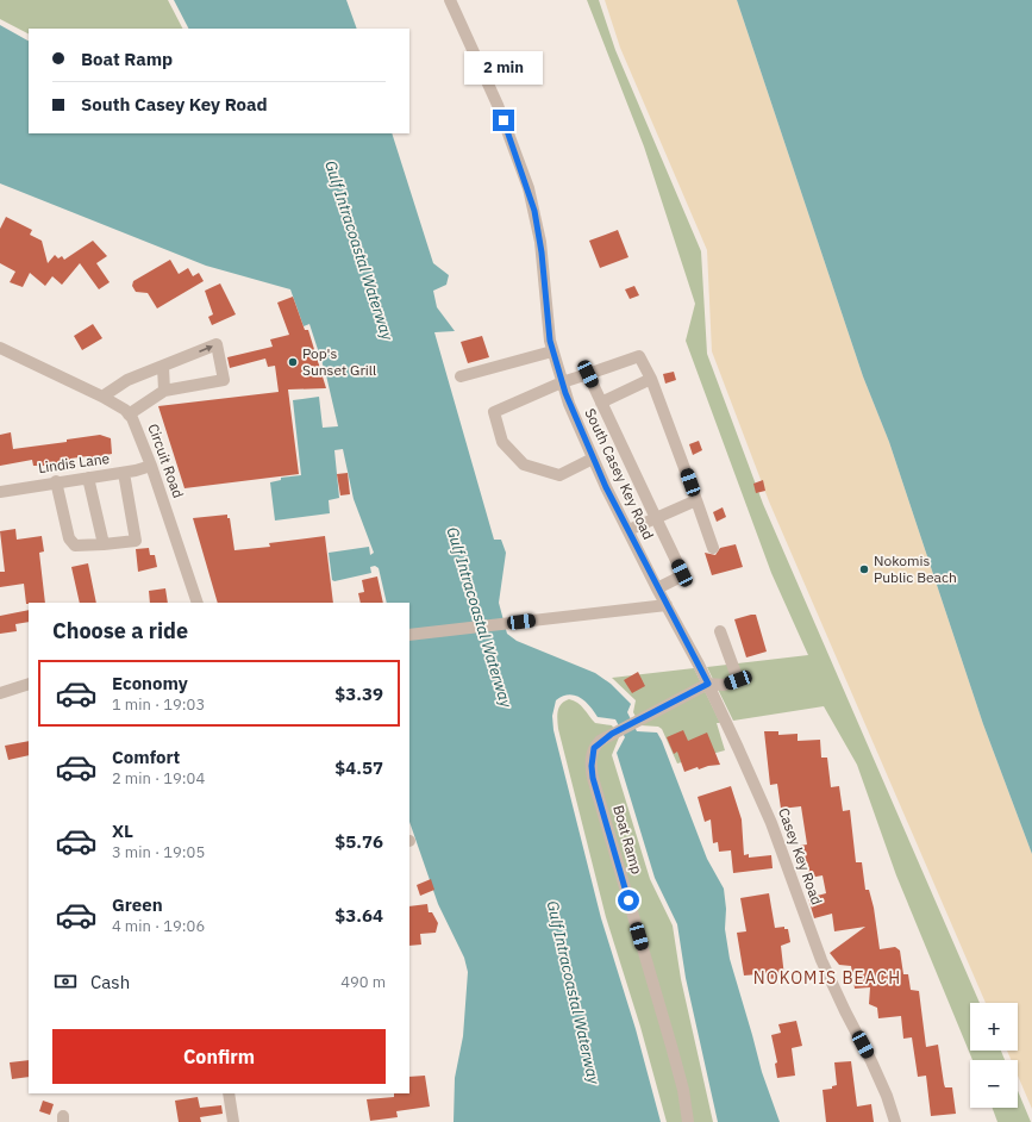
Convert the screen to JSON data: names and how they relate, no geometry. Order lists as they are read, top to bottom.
{
  "streets": {
    "street": [
      "Circuit Road",
      "Lindis Lane",
      "South Casey Key Road",
      "Boat Ramp",
      "Casey Key Road"
    ]
  },
  "crossings": [
    ["Circuit Road", "Lindis Lane"],
    ["South Casey Key Road", "Casey Key Road"],
    ["Boat Ramp", "Casey Key Road"]
  ],
  "districts": ["NOKOMIS BEACH"],
  "water": ["Gulf Intracoastal Waterway"],
  "places": ["Pop's Sunset Grill", "Nokomis Public Beach"],
  "page": {
    "banner": ["Boat Ramp", "South Casey Key Road"],
    "bubble": "2 min",
    "heading": "Choose a ride",
    "list": [
      {
        "name": "Economy",
        "note": "1 min · 19:03",
        "value": "$3.39"
      },
      {
        "name": "Comfort",
        "note": "2 min · 19:04",
        "value": "$4.57"
      },
      {
        "name": "XL",
        "note": "3 min · 19:05",
        "value": "$5.76"
      },
      {
        "name": "Green",
        "note": "4 min · 19:06",
        "value": "$3.64"
      }
    ],
    "pay": ["Cash", "490 m"],
    "map_buttons": ["+", "−"],
    "buttons": "Confirm"
  }
}
